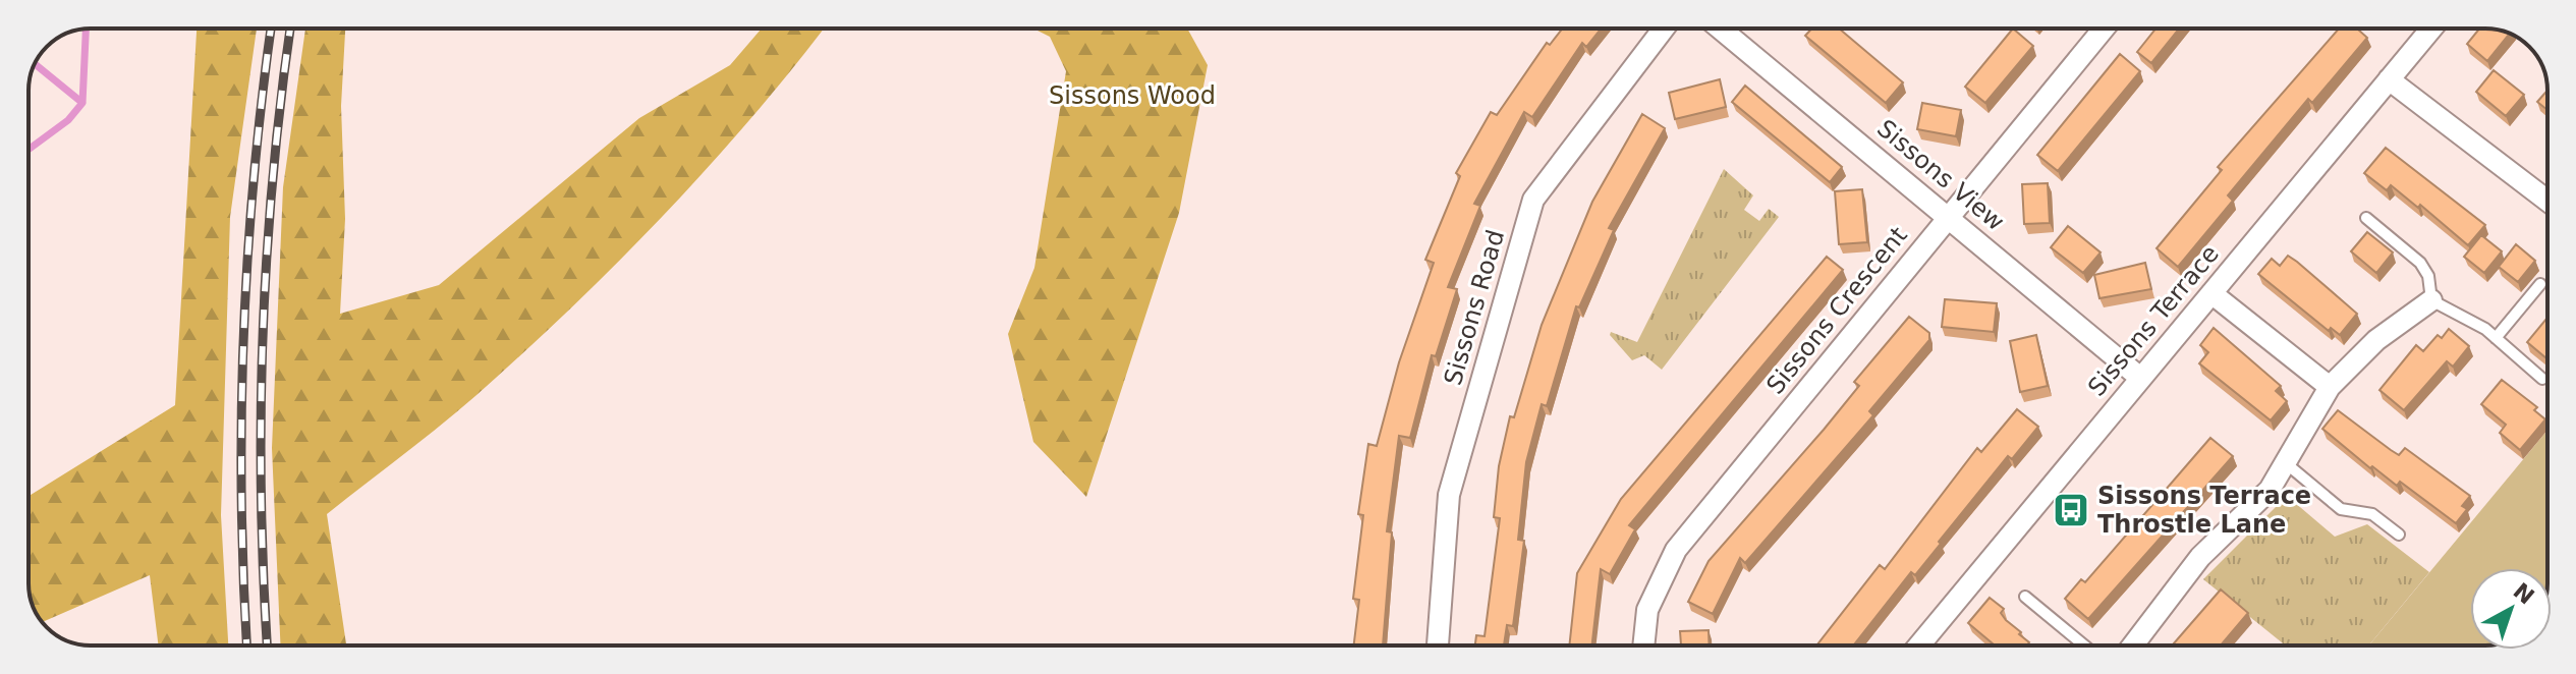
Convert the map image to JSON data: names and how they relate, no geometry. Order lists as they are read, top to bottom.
{
  "streets": {
    "street": [
      "Sissons View",
      "Sissons Road",
      "Sissons Crescent",
      "Sissons Terrace"
    ]
  },
  "crossings": [
    ["Sissons View", "Sissons Crescent"],
    ["Sissons View", "Sissons Terrace"]
  ],
  "parks": ["Sissons Wood"],
  "places": {
    "bus stop": ["Sissons Terrace Throstle Lane"]
  },
  "north": "top right"
}
